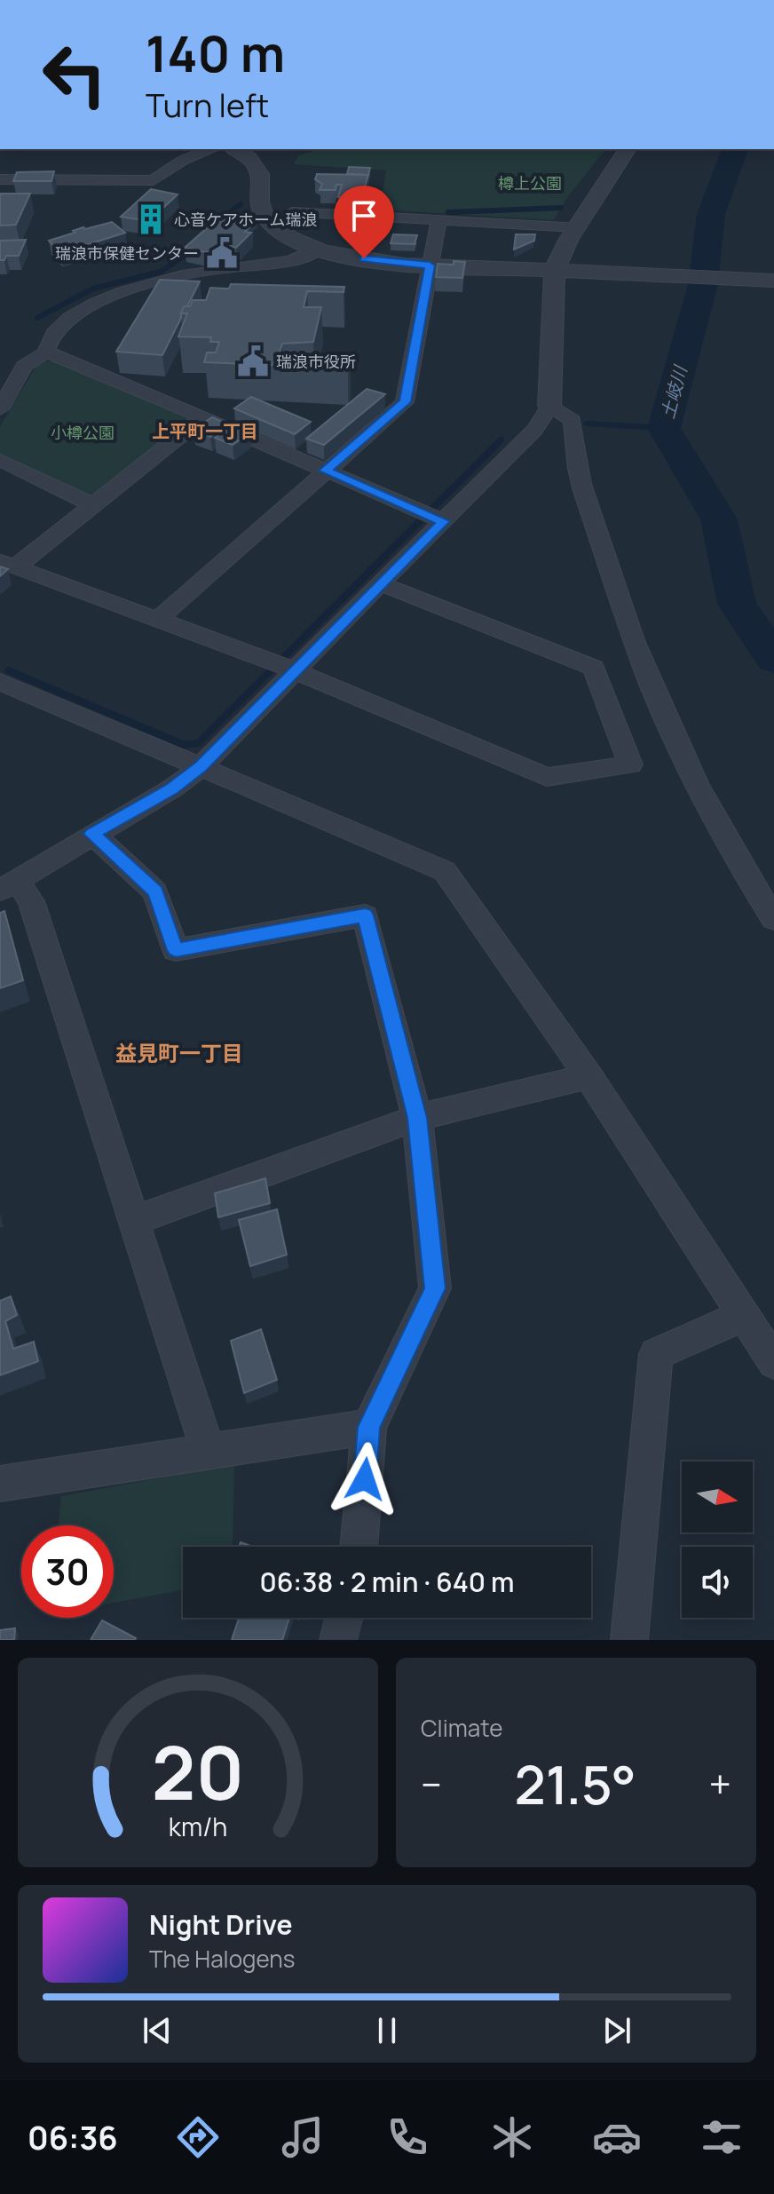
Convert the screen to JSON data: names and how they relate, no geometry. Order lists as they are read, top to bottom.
{
  "districts": ["上平町一丁目", "益見町一丁目"],
  "water": ["土岐川"],
  "parks": ["樽上公園", "小樽公園"],
  "places": {
    "building": ["心音ケアホーム瑞浪"],
    "public building": ["瑞浪市保健センター", "瑞浪市役所"]
  },
  "north": "right",
  "page": {
    "turn": ["140 m", "Turn left"],
    "limit": "30",
    "trip": "06:38 · 2 min · 640 m",
    "tile": "Climate",
    "heat": ["−", "21.5°", "+"],
    "song": ["Night Drive", "The Halogens"],
    "tabs": "06:36",
    "gauge": ["20", "km/h"]
  }
}
